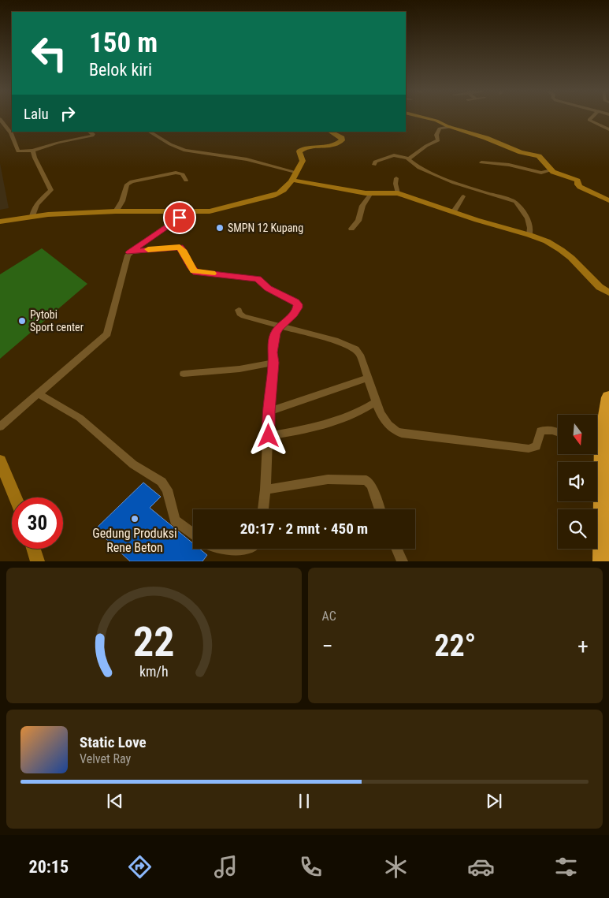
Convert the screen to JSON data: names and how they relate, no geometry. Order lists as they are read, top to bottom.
{
  "places": ["SMPN 12 Kupang", "Pytobi Sport center", "Gedung Produksi Rene Beton"],
  "north": "bottom",
  "page": {
    "turn": ["150 m", "Belok kiri"],
    "then": "Lalu",
    "limit": "30",
    "trip": "20:17 · 2 mnt · 450 m",
    "tile": "AC",
    "heat": ["−", "22°", "+"],
    "song": ["Static Love", "Velvet Ray"],
    "tabs": "20:15",
    "gauge": ["22", "km/h"]
  }
}
